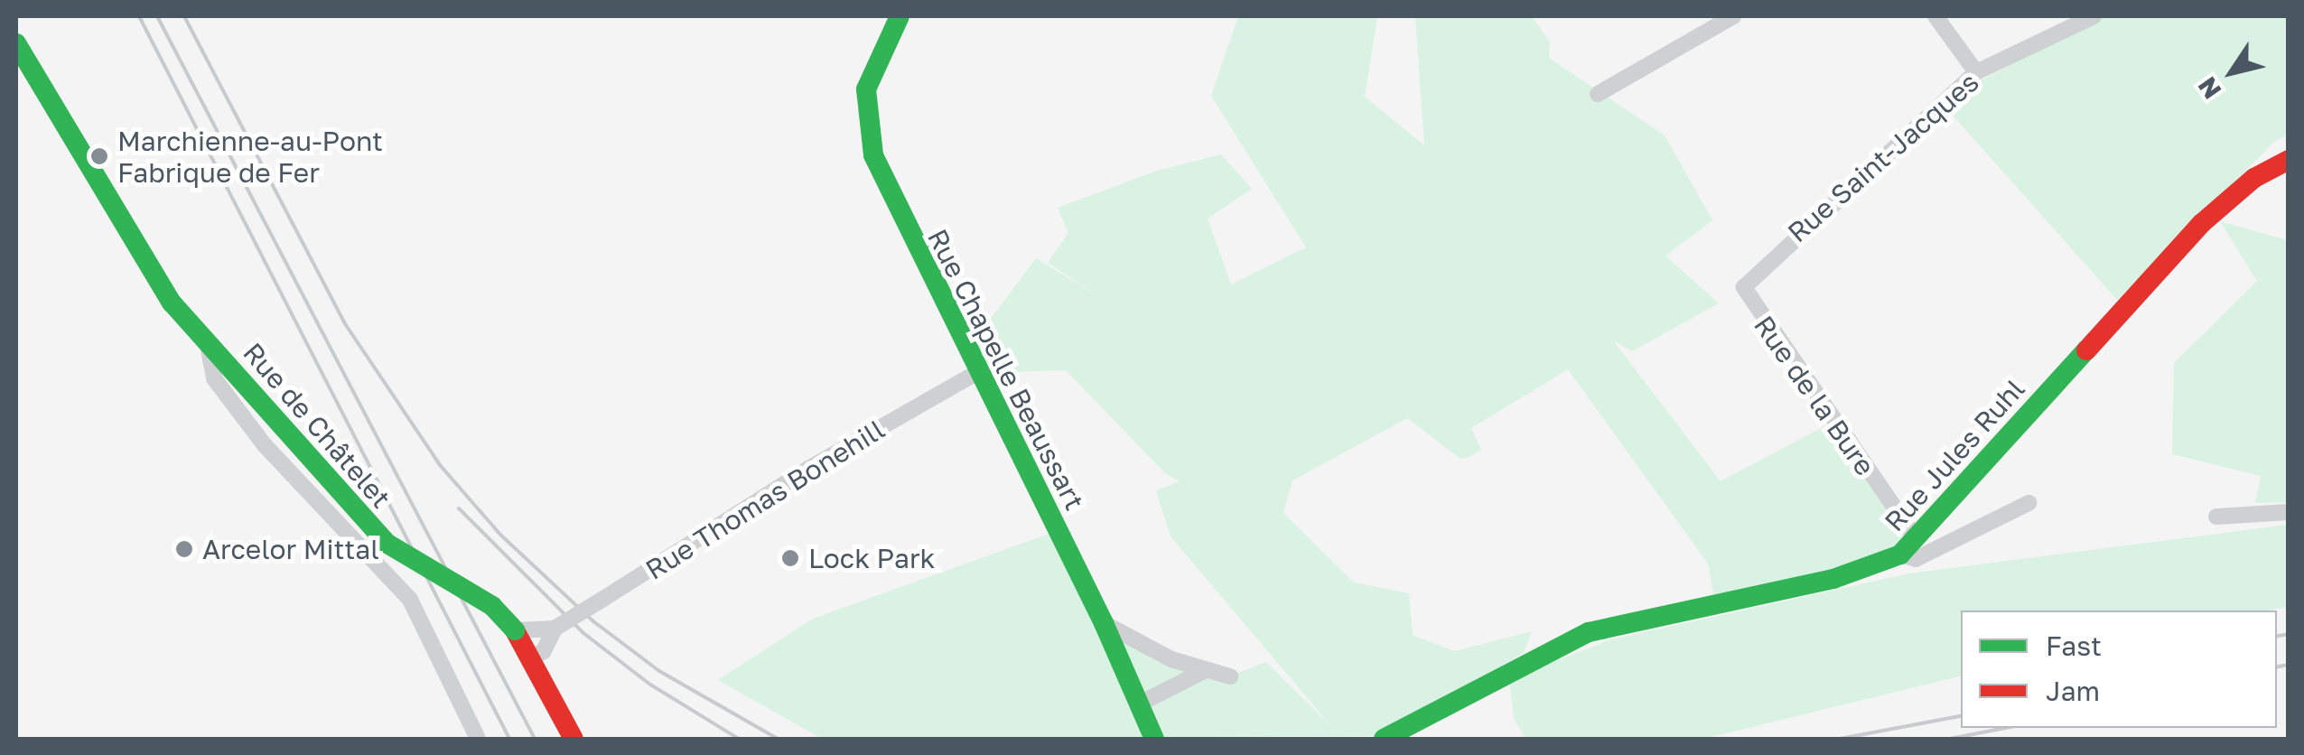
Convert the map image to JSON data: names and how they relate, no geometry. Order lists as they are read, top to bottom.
{
  "streets": {
    "street": [
      "Rue Saint-Jacques",
      "Rue Chapelle Beaussart",
      "Rue de la Bure",
      "Rue de Châtelet",
      "Rue Jules Ruhl",
      "Rue Thomas Bonehill"
    ]
  },
  "crossings": [
    ["Rue Saint-Jacques", "Rue de la Bure"],
    ["Rue Chapelle Beaussart", "Rue Thomas Bonehill"],
    ["Rue de la Bure", "Rue Jules Ruhl"],
    ["Rue de Châtelet", "Rue Thomas Bonehill"]
  ],
  "places": ["Marchienne-au-Pont Fabrique de Fer", "Arcelor Mittal", "Lock Park"],
  "legend": ["Fast", "Jam"],
  "north": "bottom left"
}
